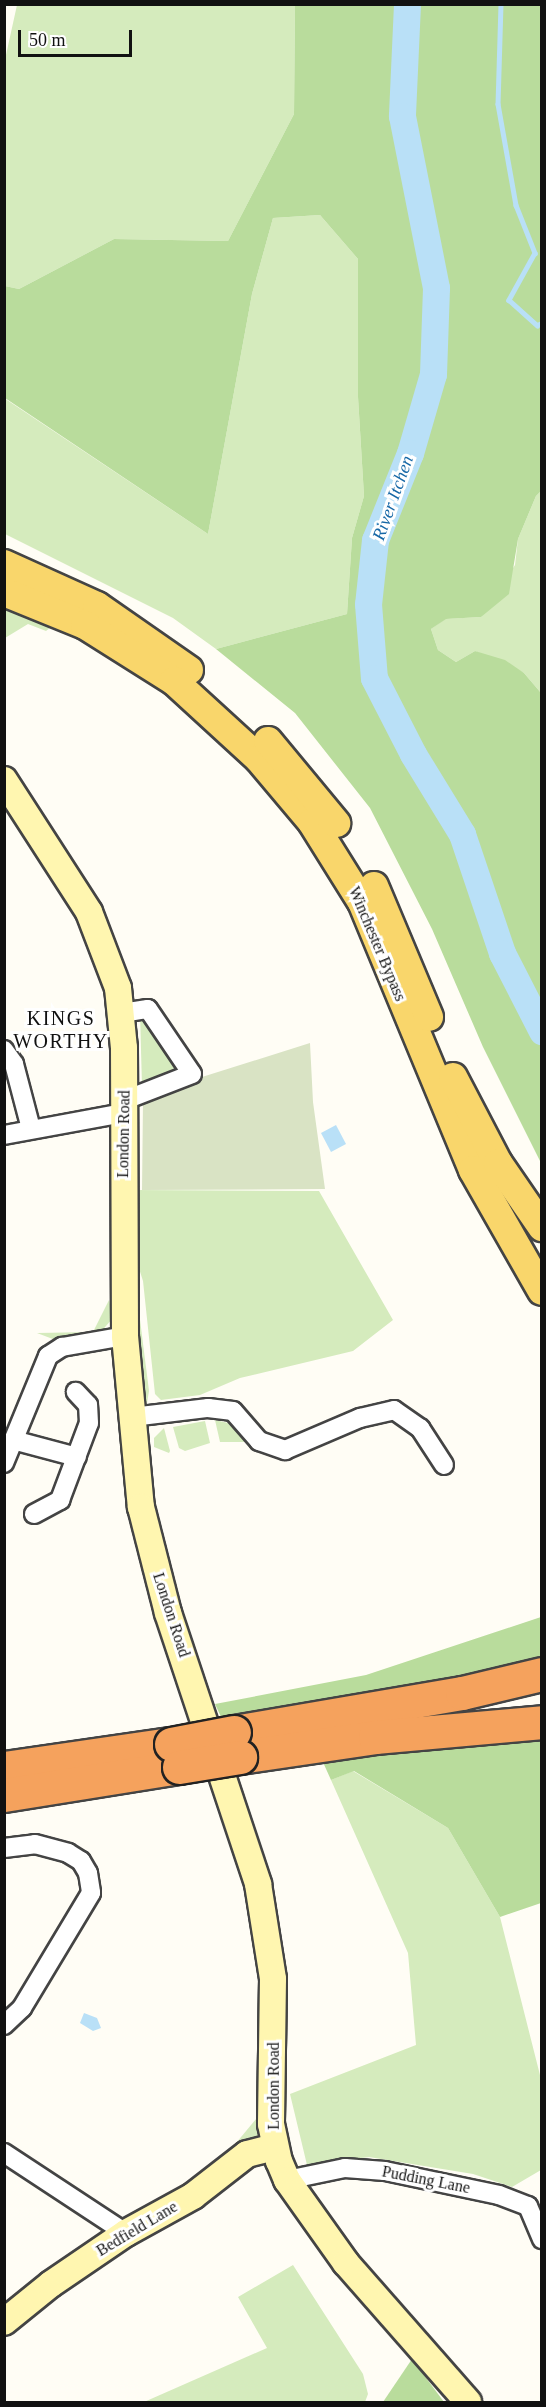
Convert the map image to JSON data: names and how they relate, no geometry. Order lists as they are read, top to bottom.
{
  "streets": {
    "main road": ["Winchester Bypass", "London Road", "Bedfield Lane"],
    "street": ["Pudding Lane"]
  },
  "crossings": [
    ["London Road", "Pudding Lane"],
    ["London Road", "Bedfield Lane"]
  ],
  "districts": ["KINGS WORTHY"],
  "water": ["River Itchen"],
  "scale_bar": "50 m"
}
